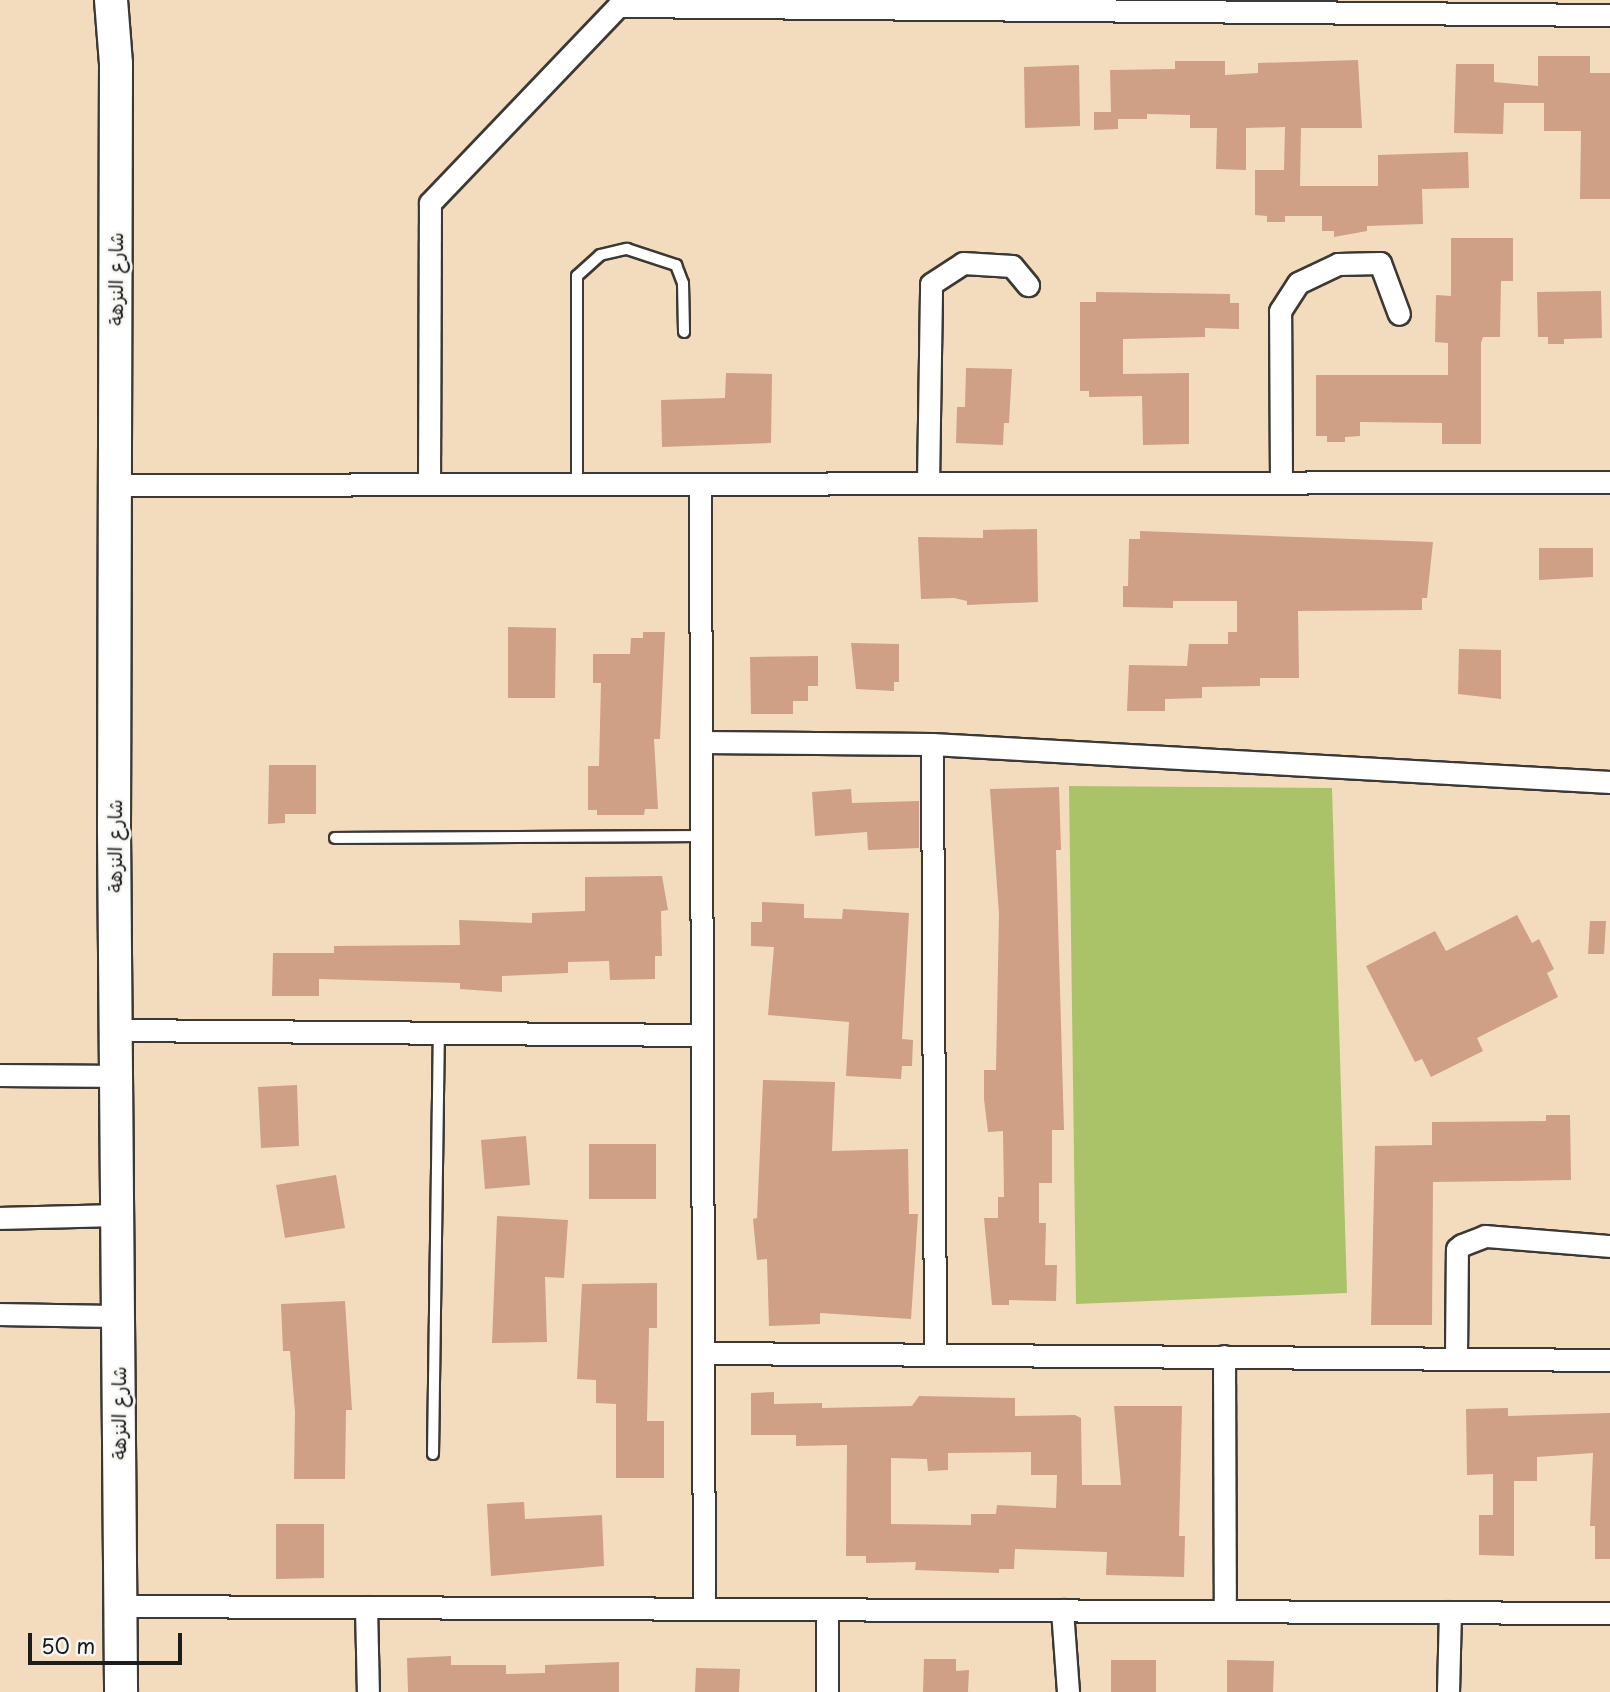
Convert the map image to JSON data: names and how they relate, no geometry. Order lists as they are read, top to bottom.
{
  "streets": {
    "main road": ["شارع النزهة"]
  },
  "scale_bar": "50 m"
}
